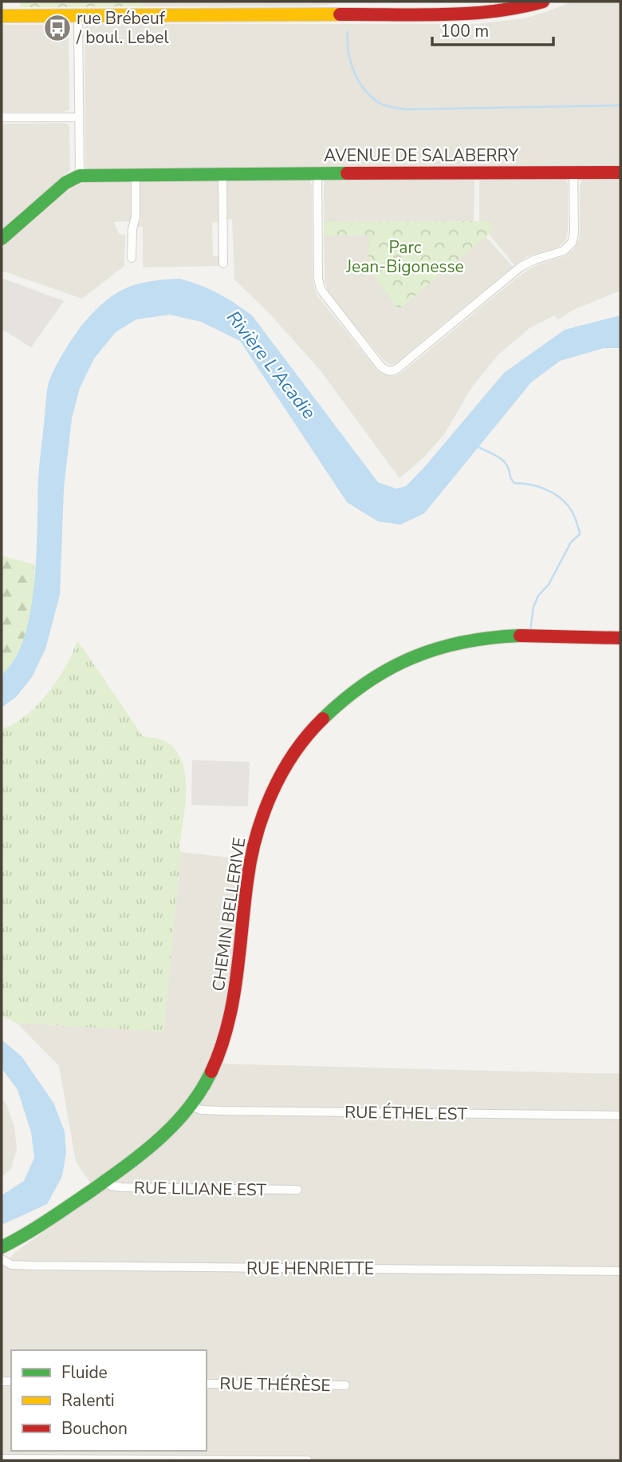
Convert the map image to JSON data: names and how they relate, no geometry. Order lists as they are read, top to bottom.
{
  "streets": {
    "street": [
      "AVENUE DE SALABERRY",
      "CHEMIN BELLERIVE",
      "RUE ÉTHEL EST",
      "RUE LILIANE EST",
      "RUE HENRIETTE",
      "RUE THÉRÈSE"
    ]
  },
  "crossings": [
    ["CHEMIN BELLERIVE", "RUE ÉTHEL EST"],
    ["CHEMIN BELLERIVE", "RUE LILIANE EST"]
  ],
  "water": ["Rivière L'Acadie"],
  "parks": ["Parc Jean-Bigonesse"],
  "places": {
    "bus stop": ["rue Brébeuf / boul. Lebel"]
  },
  "legend": ["Fluide", "Ralenti", "Bouchon"],
  "scale_bar": "100 m"
}
